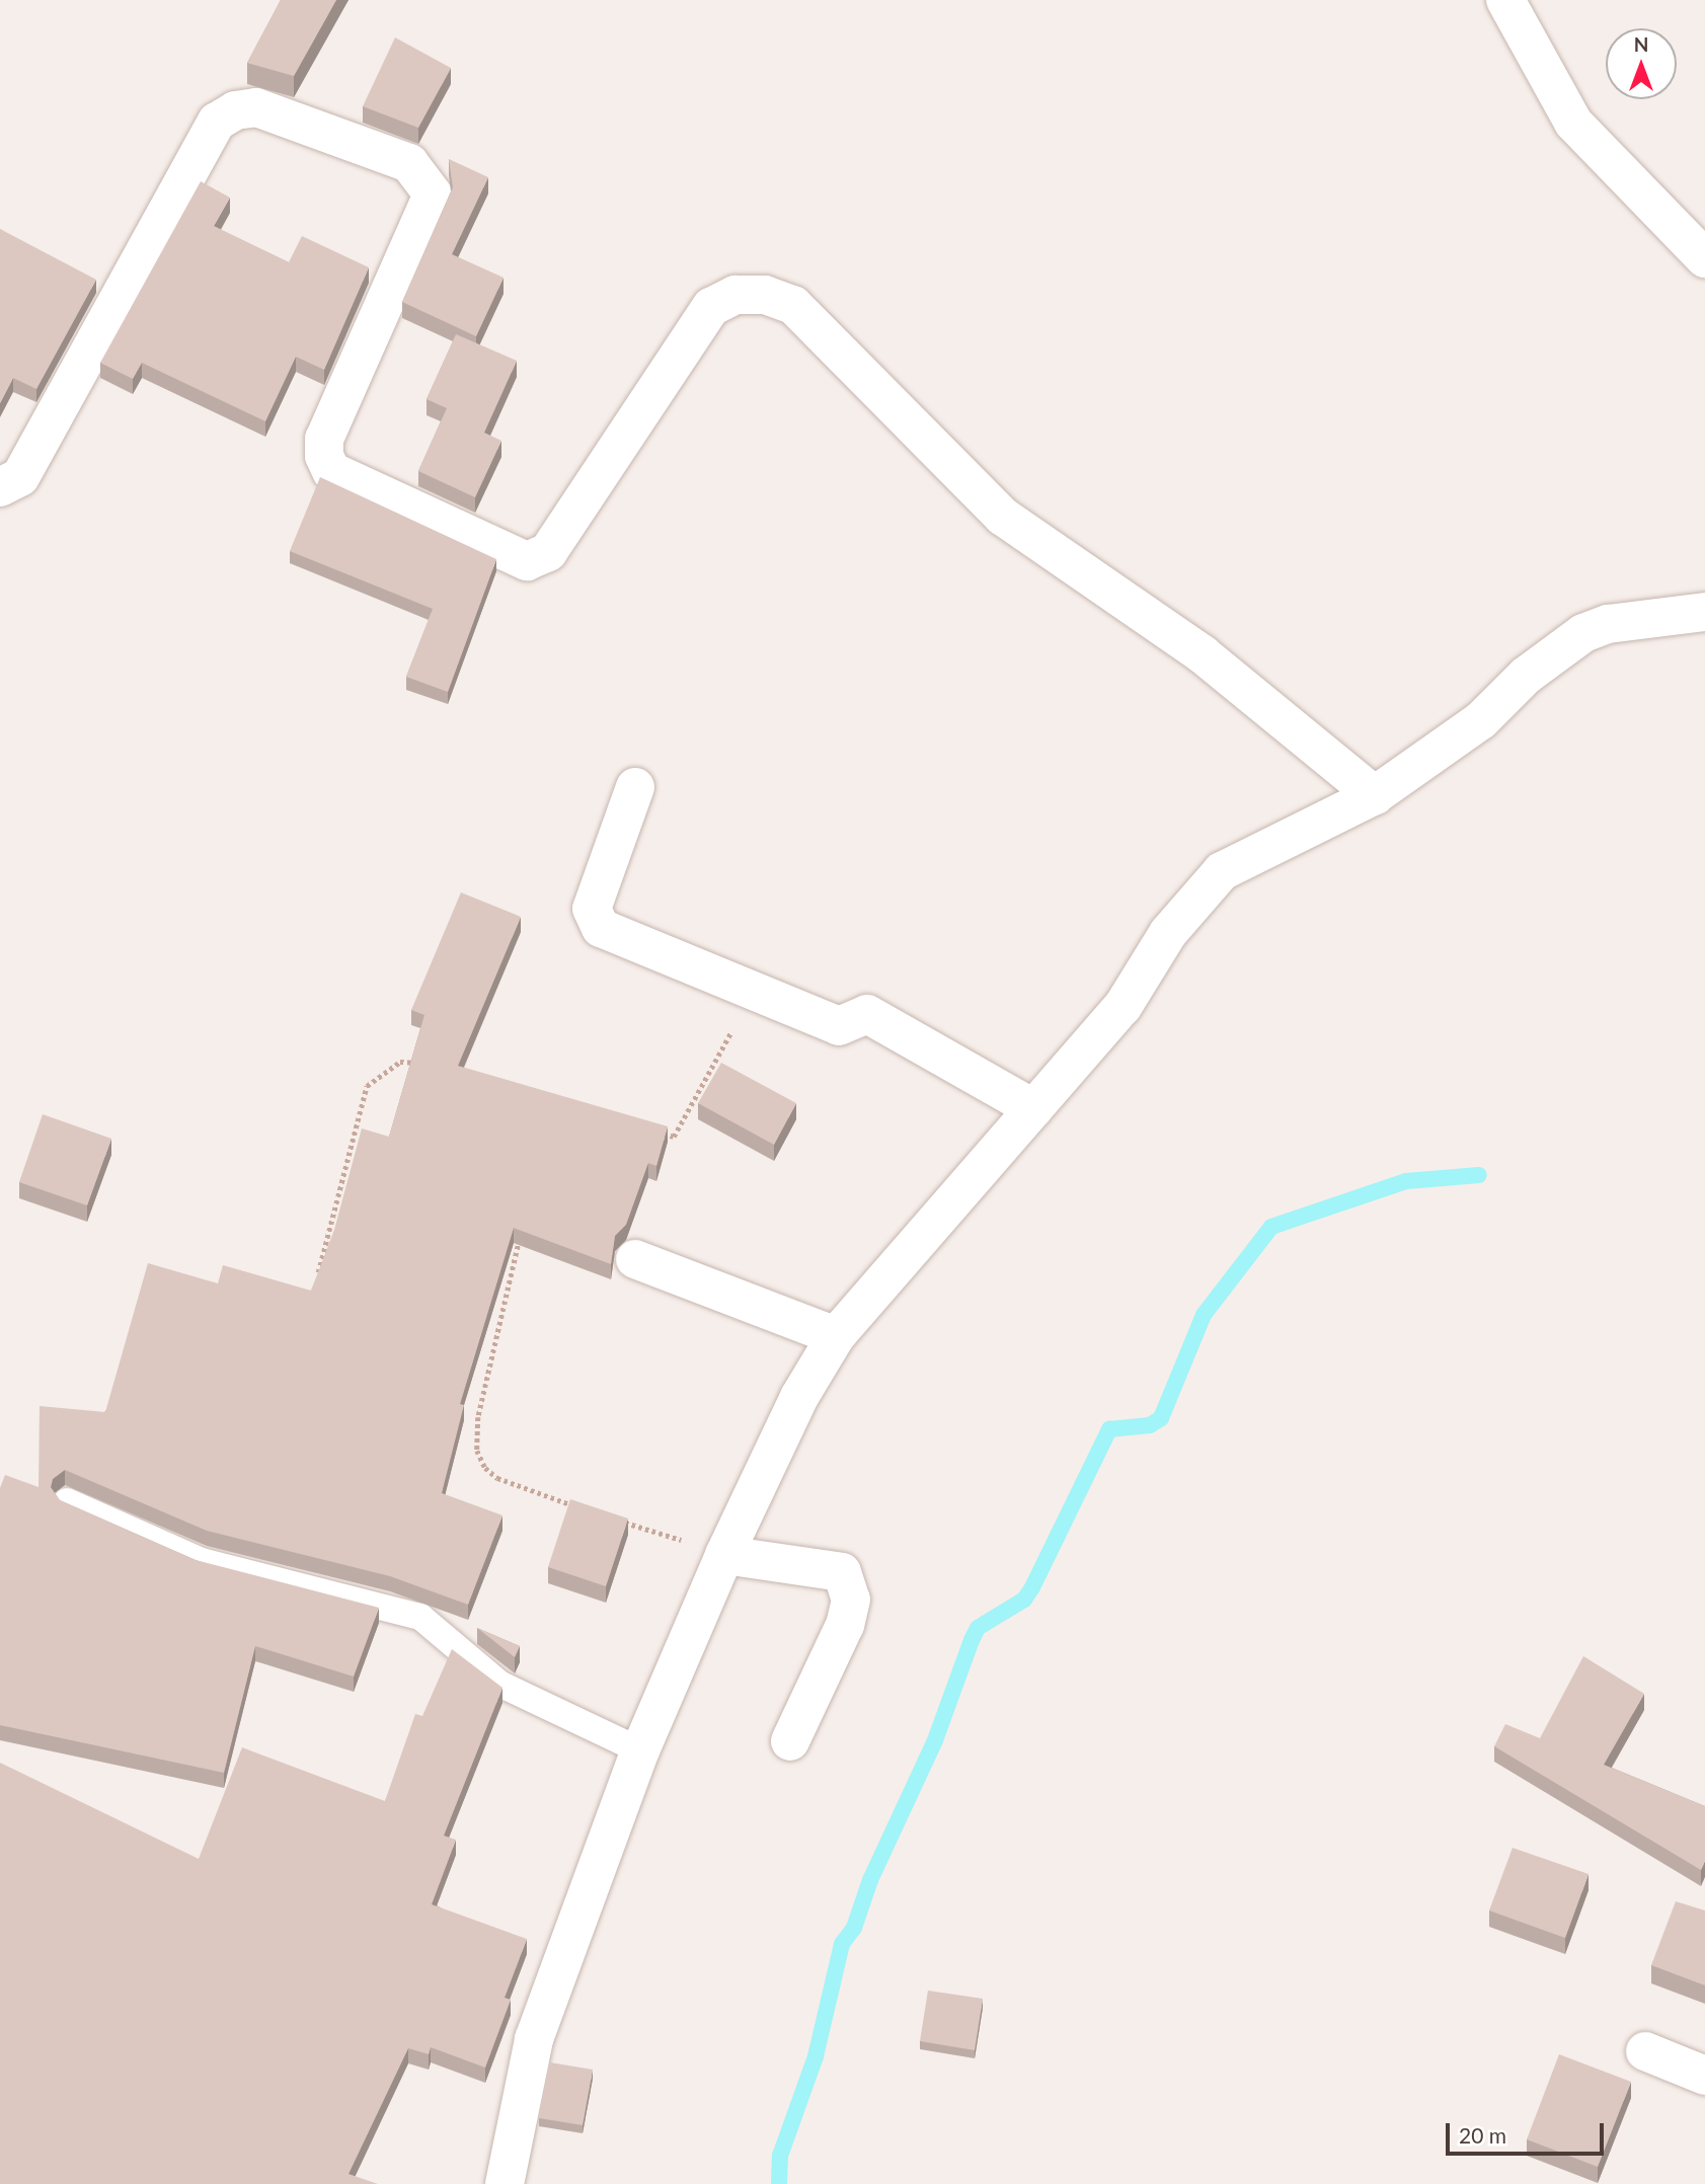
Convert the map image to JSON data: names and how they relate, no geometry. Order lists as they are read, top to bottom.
{
  "scale_bar": "20 m",
  "north": "top"
}
